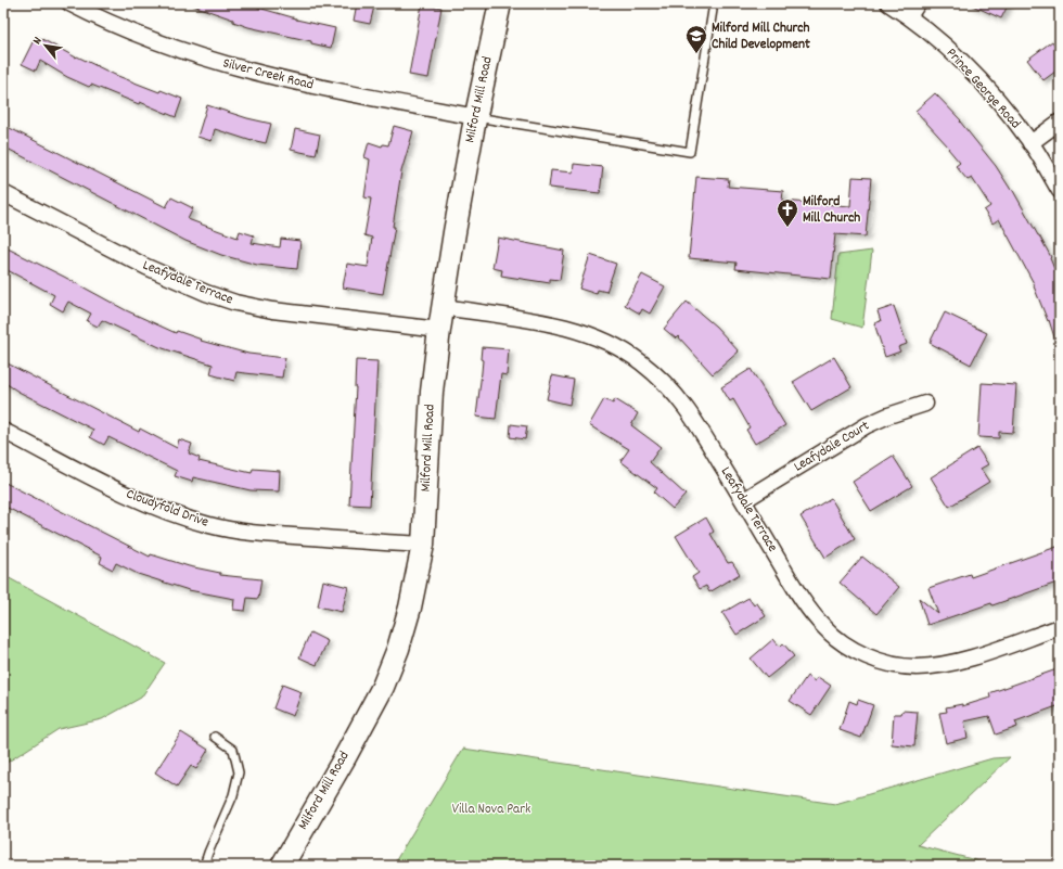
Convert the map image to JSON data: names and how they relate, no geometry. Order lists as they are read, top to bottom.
{
  "streets": {
    "main road": ["Milford Mill Road"],
    "street": [
      "Silver Creek Road",
      "Prince George Road",
      "Leafydale Terrace",
      "Leafydale Court",
      "Cloudyfold Drive"
    ]
  },
  "crossings": [
    ["Silver Creek Road", "Milford Mill Road"],
    ["Milford Mill Road", "Leafydale Terrace"],
    ["Milford Mill Road", "Cloudyfold Drive"],
    ["Leafydale Terrace", "Leafydale Court"]
  ],
  "parks": ["Villa Nova Park"],
  "places": {
    "school or university": ["Milford Mill Church Child Development"],
    "church": ["Milford Mill Church"]
  },
  "north": "top left"
}
